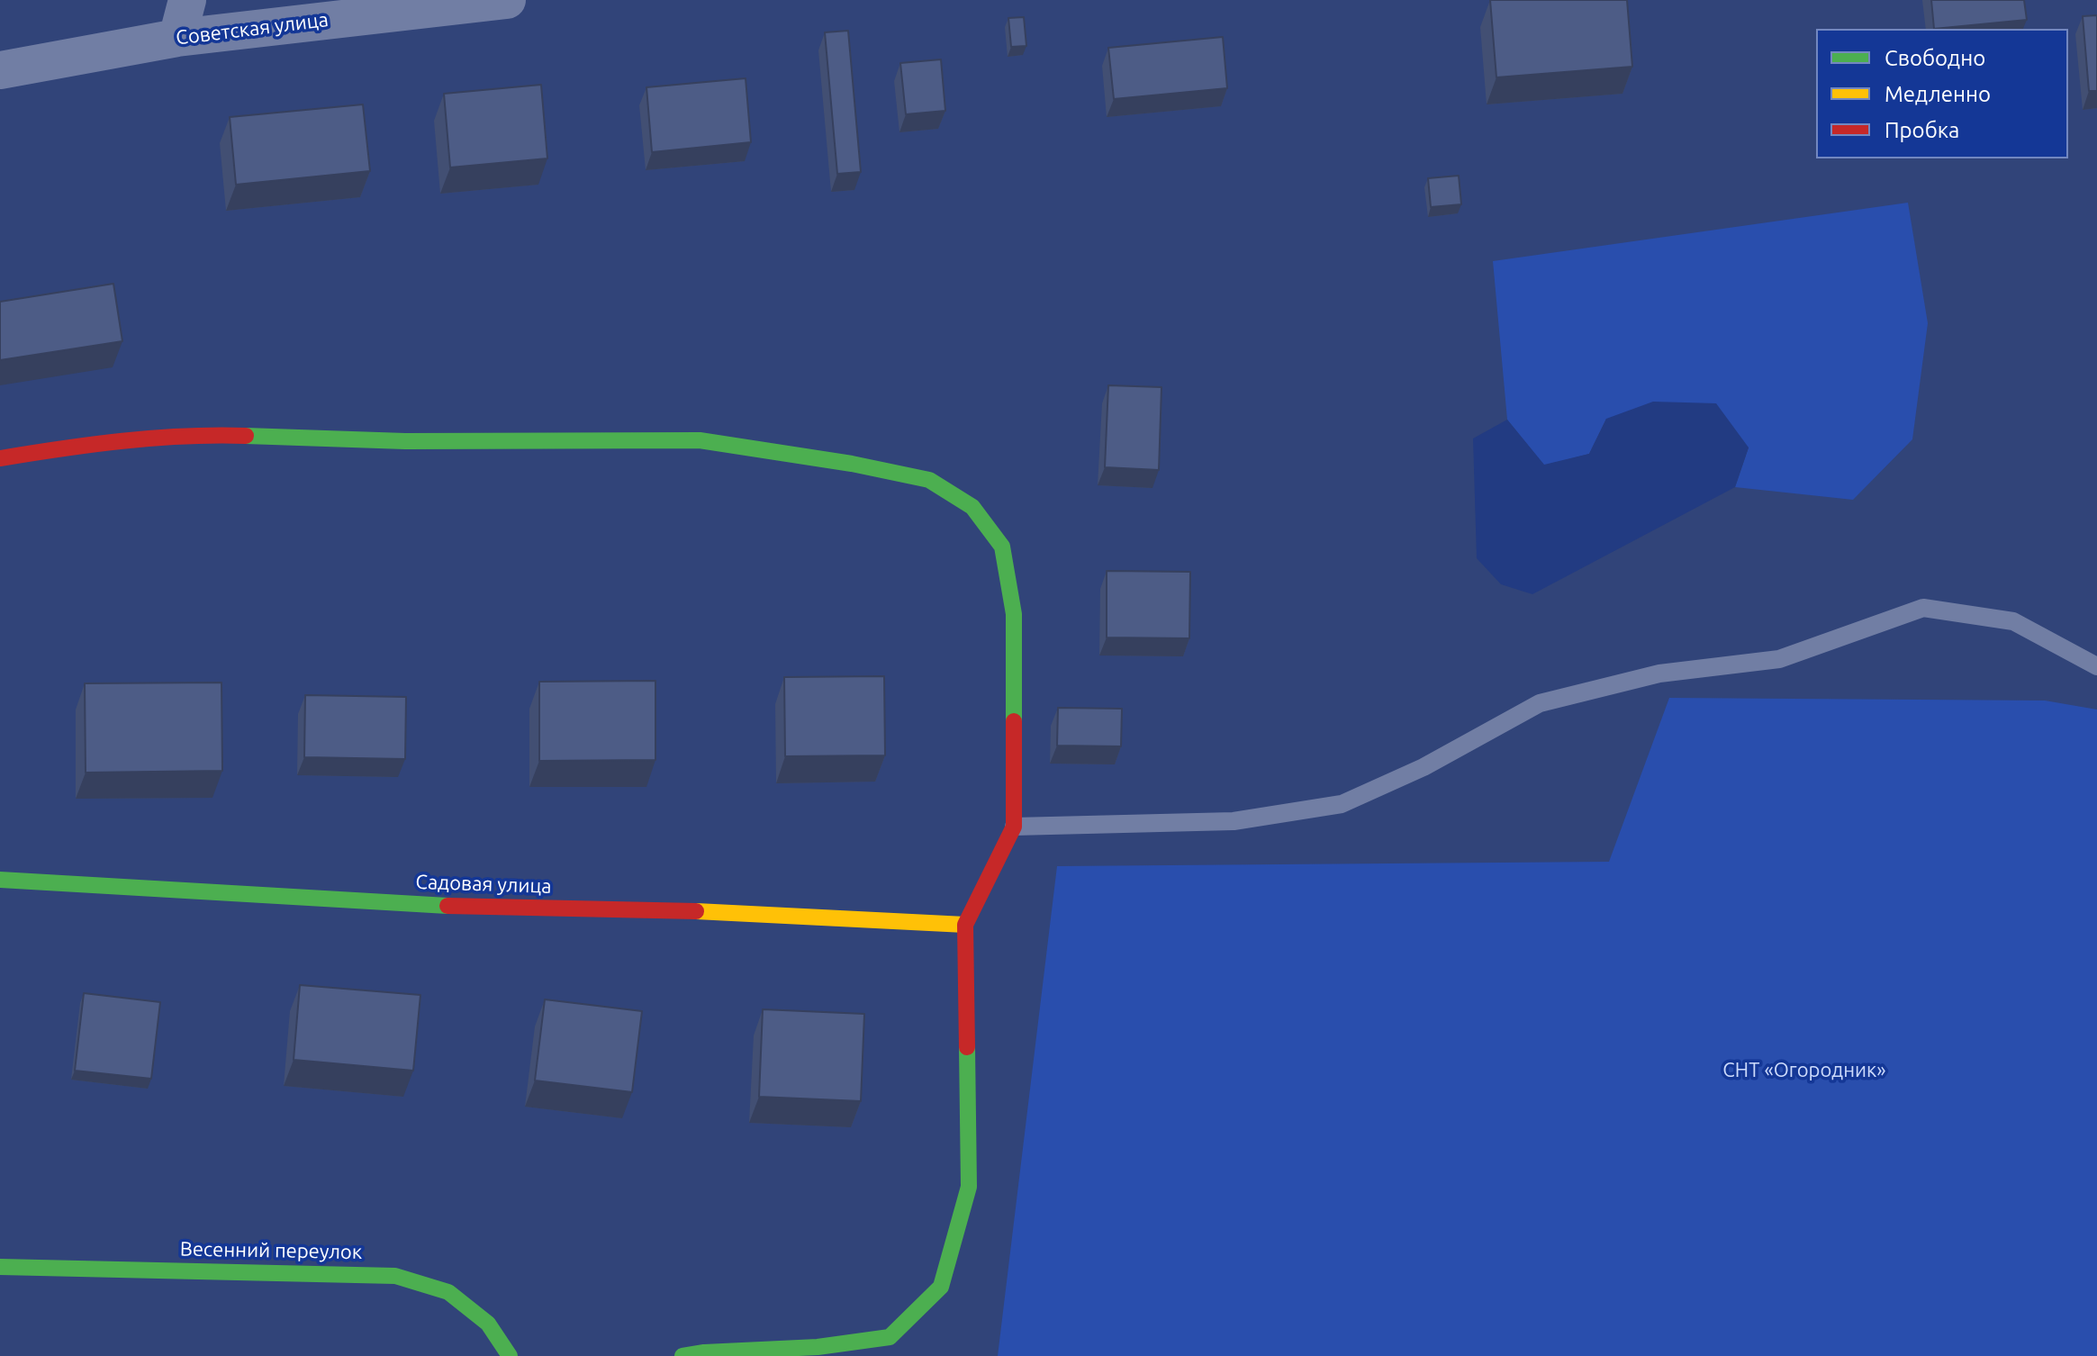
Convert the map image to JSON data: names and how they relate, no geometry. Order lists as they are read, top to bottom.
{
  "streets": {
    "street": ["Советская улица", "Садовая улица", "Весенний переулок"]
  },
  "parks": ["СНТ «Огородник»"],
  "legend": ["Свободно", "Медленно", "Пробка"]
}
